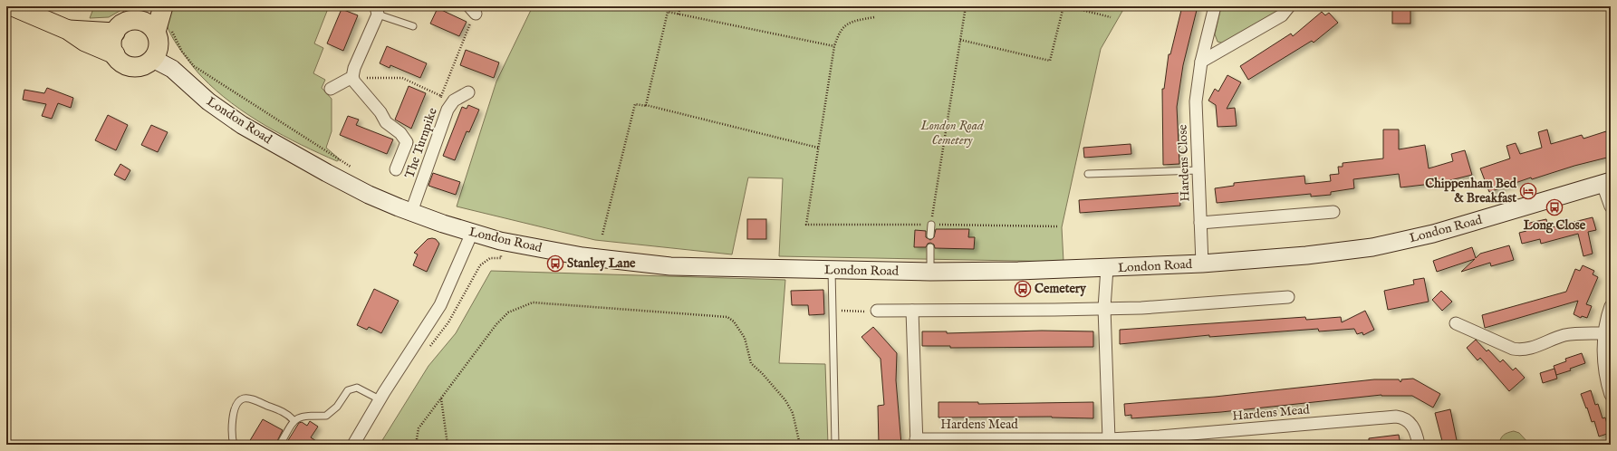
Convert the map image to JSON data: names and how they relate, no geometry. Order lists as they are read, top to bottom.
{
  "streets": {
    "street": [
      "London Road",
      "The Turnpike",
      "Hardens Close",
      "Hardens Mead"
    ]
  },
  "crossings": [
    ["London Road", "The Turnpike"],
    ["London Road", "Hardens Close"]
  ],
  "parks": ["London Road Cemetery"],
  "places": {
    "hotel": ["Chippenham Bed & Breakfast"],
    "bus stop": ["Long Close", "Stanley Lane", "Cemetery"]
  }
}
